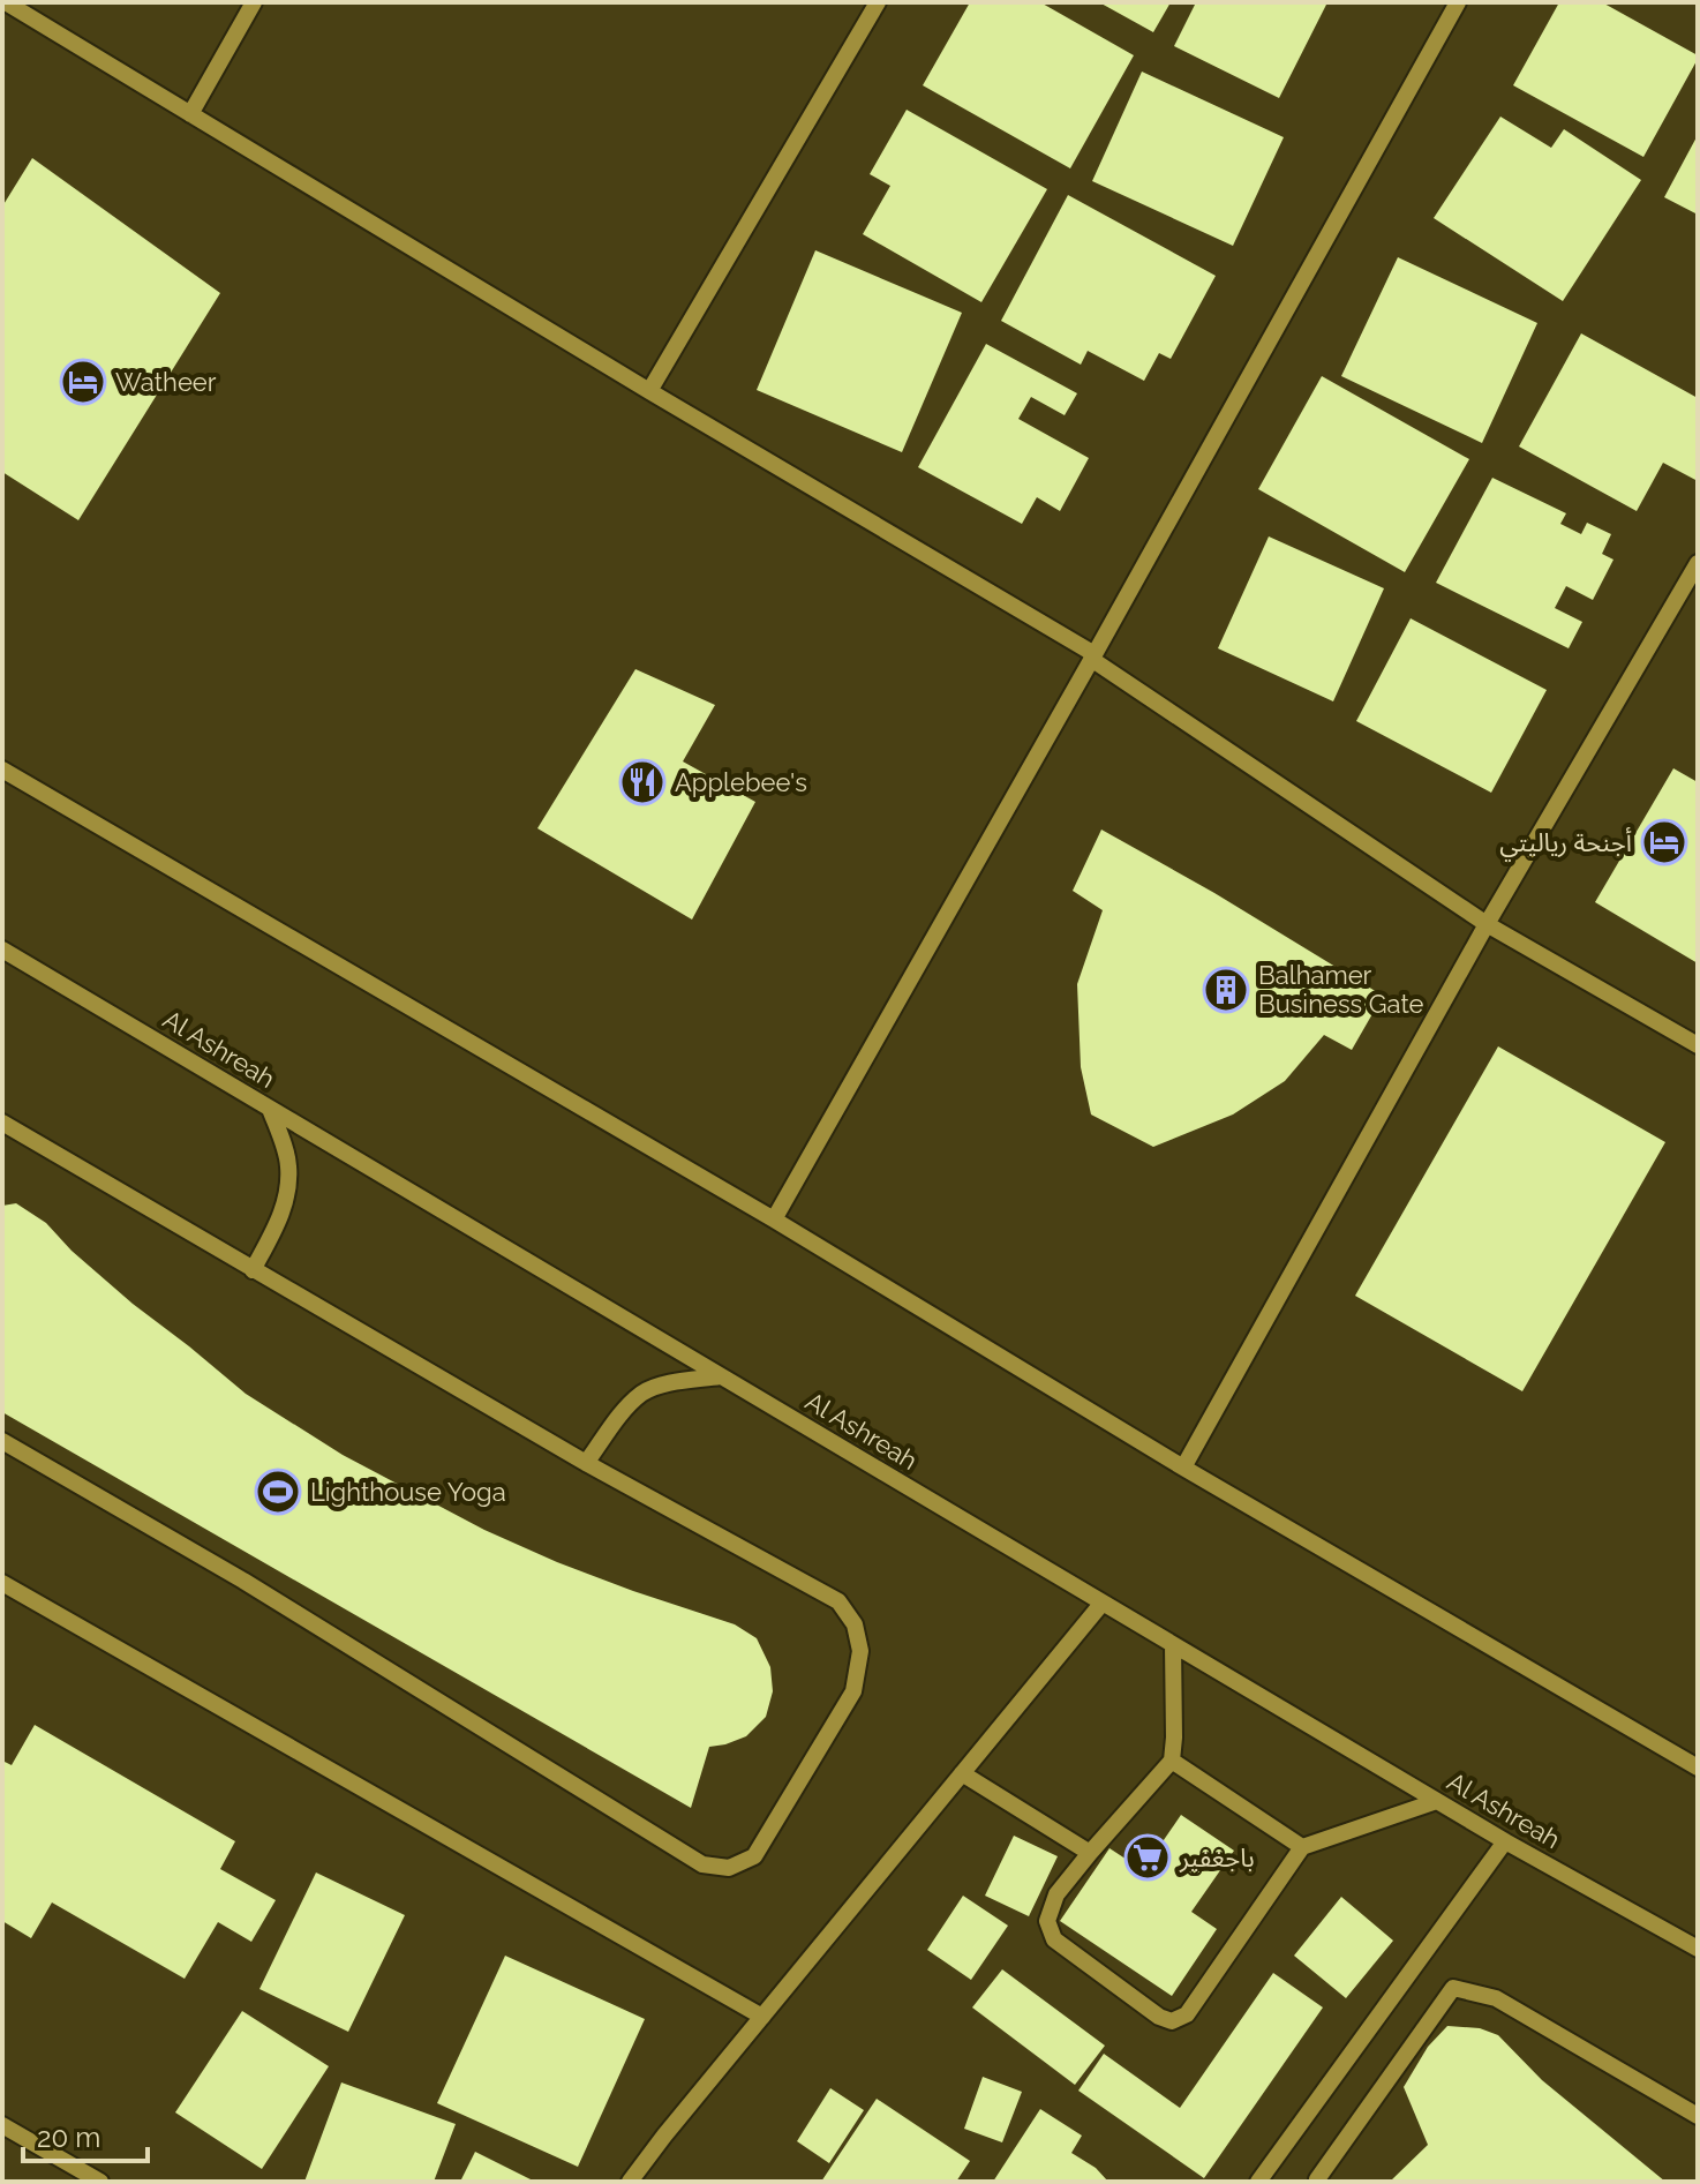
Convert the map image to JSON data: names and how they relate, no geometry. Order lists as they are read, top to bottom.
{
  "streets": {
    "street": ["Al Ashreah"]
  },
  "places": {
    "hotel": ["Watheer", "أجنحة رياليتي"],
    "restaurant": ["Applebee's"],
    "building": ["Balhamer Business Gate"],
    "sports": ["Lighthouse Yoga"],
    "supermarket": ["باجغفير"]
  },
  "scale_bar": "20 m"
}
